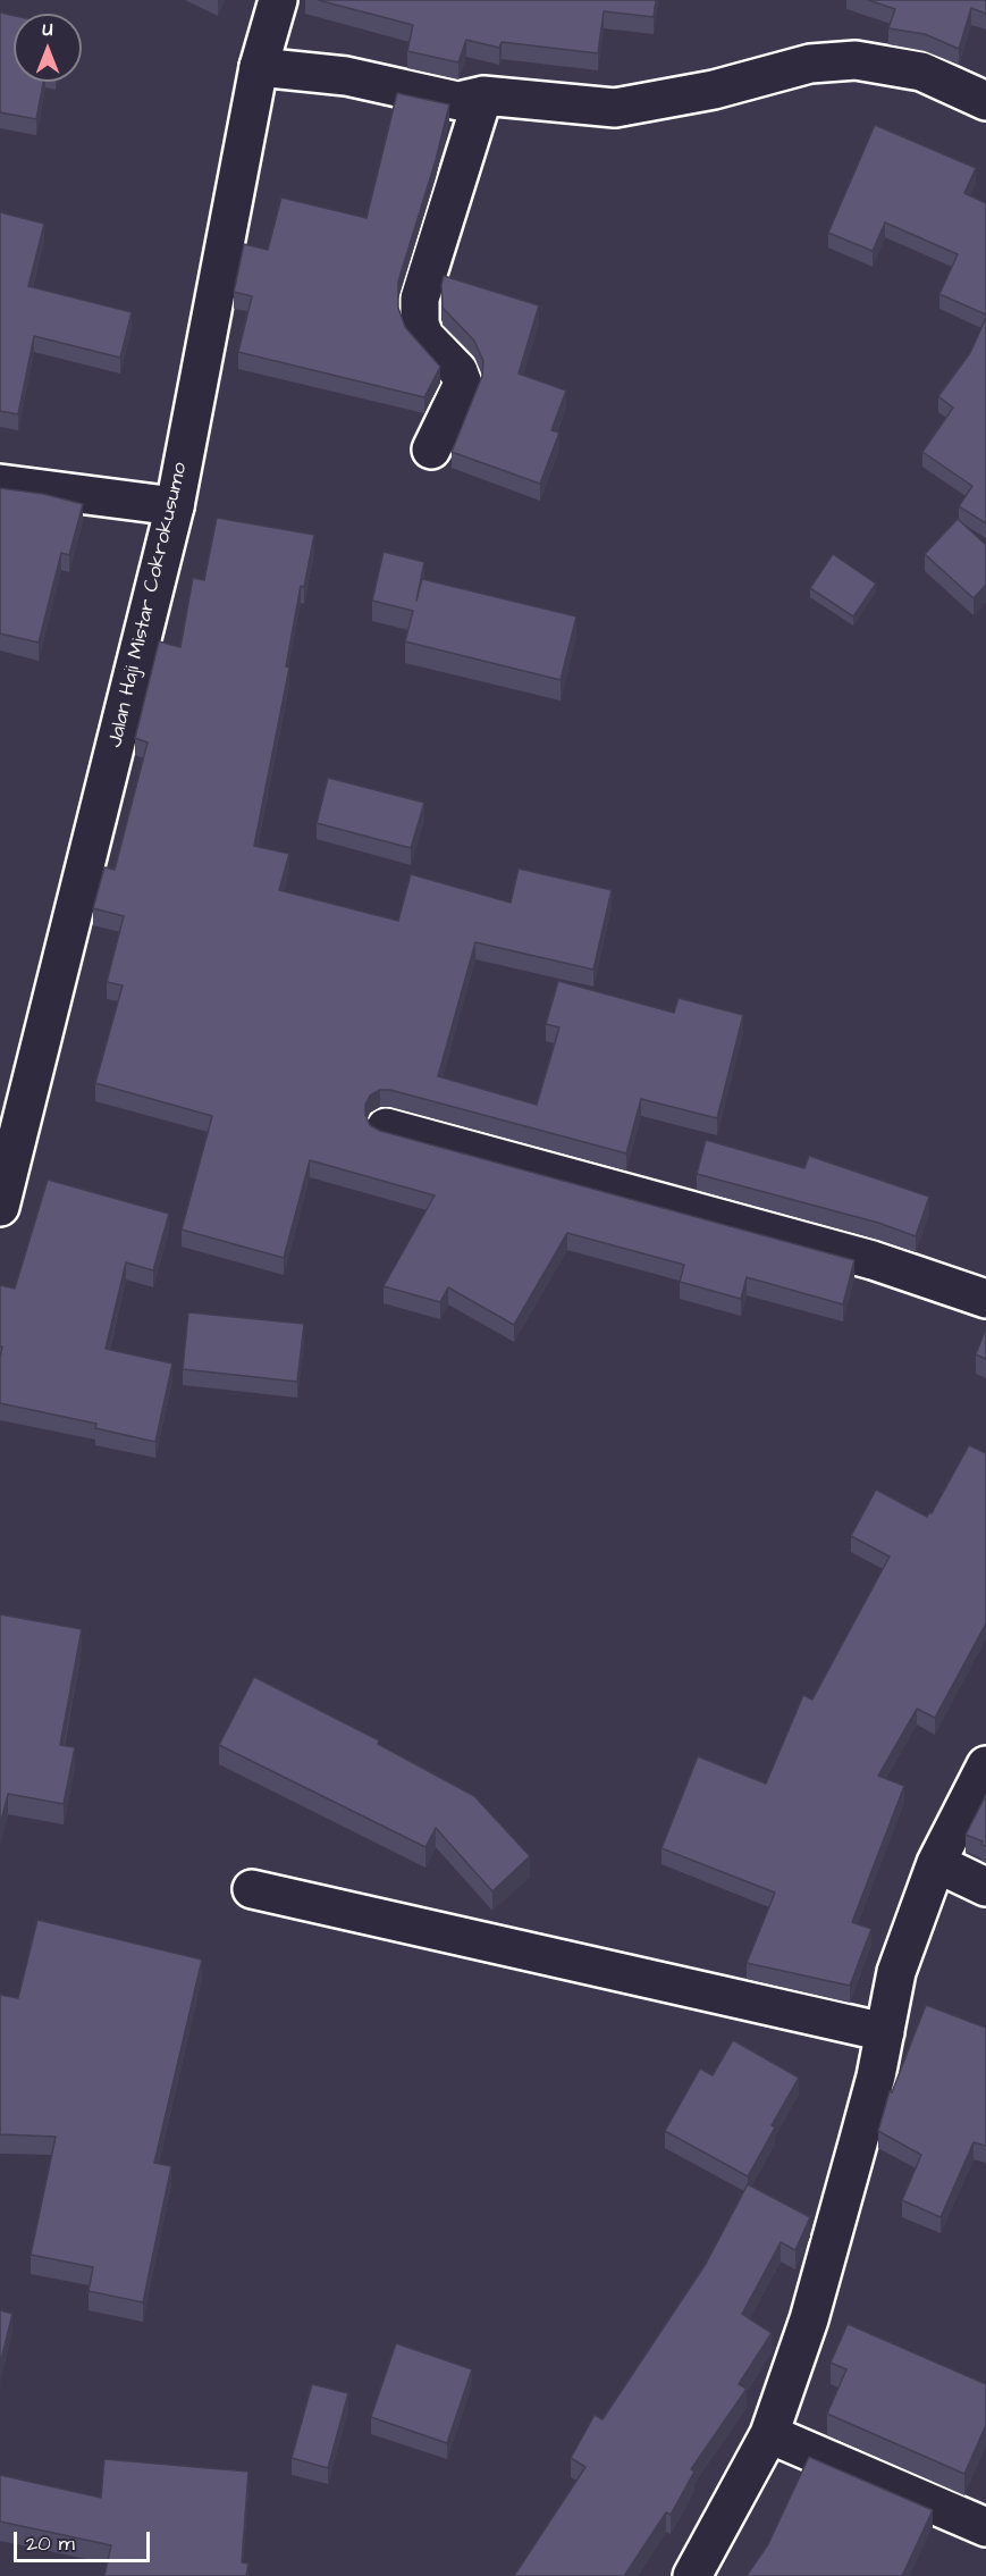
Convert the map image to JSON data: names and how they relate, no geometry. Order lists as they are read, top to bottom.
{
  "streets": {
    "street": ["Jalan Haji Mistar Cokrokusumo"]
  },
  "scale_bar": "20 m",
  "north": "top"
}
